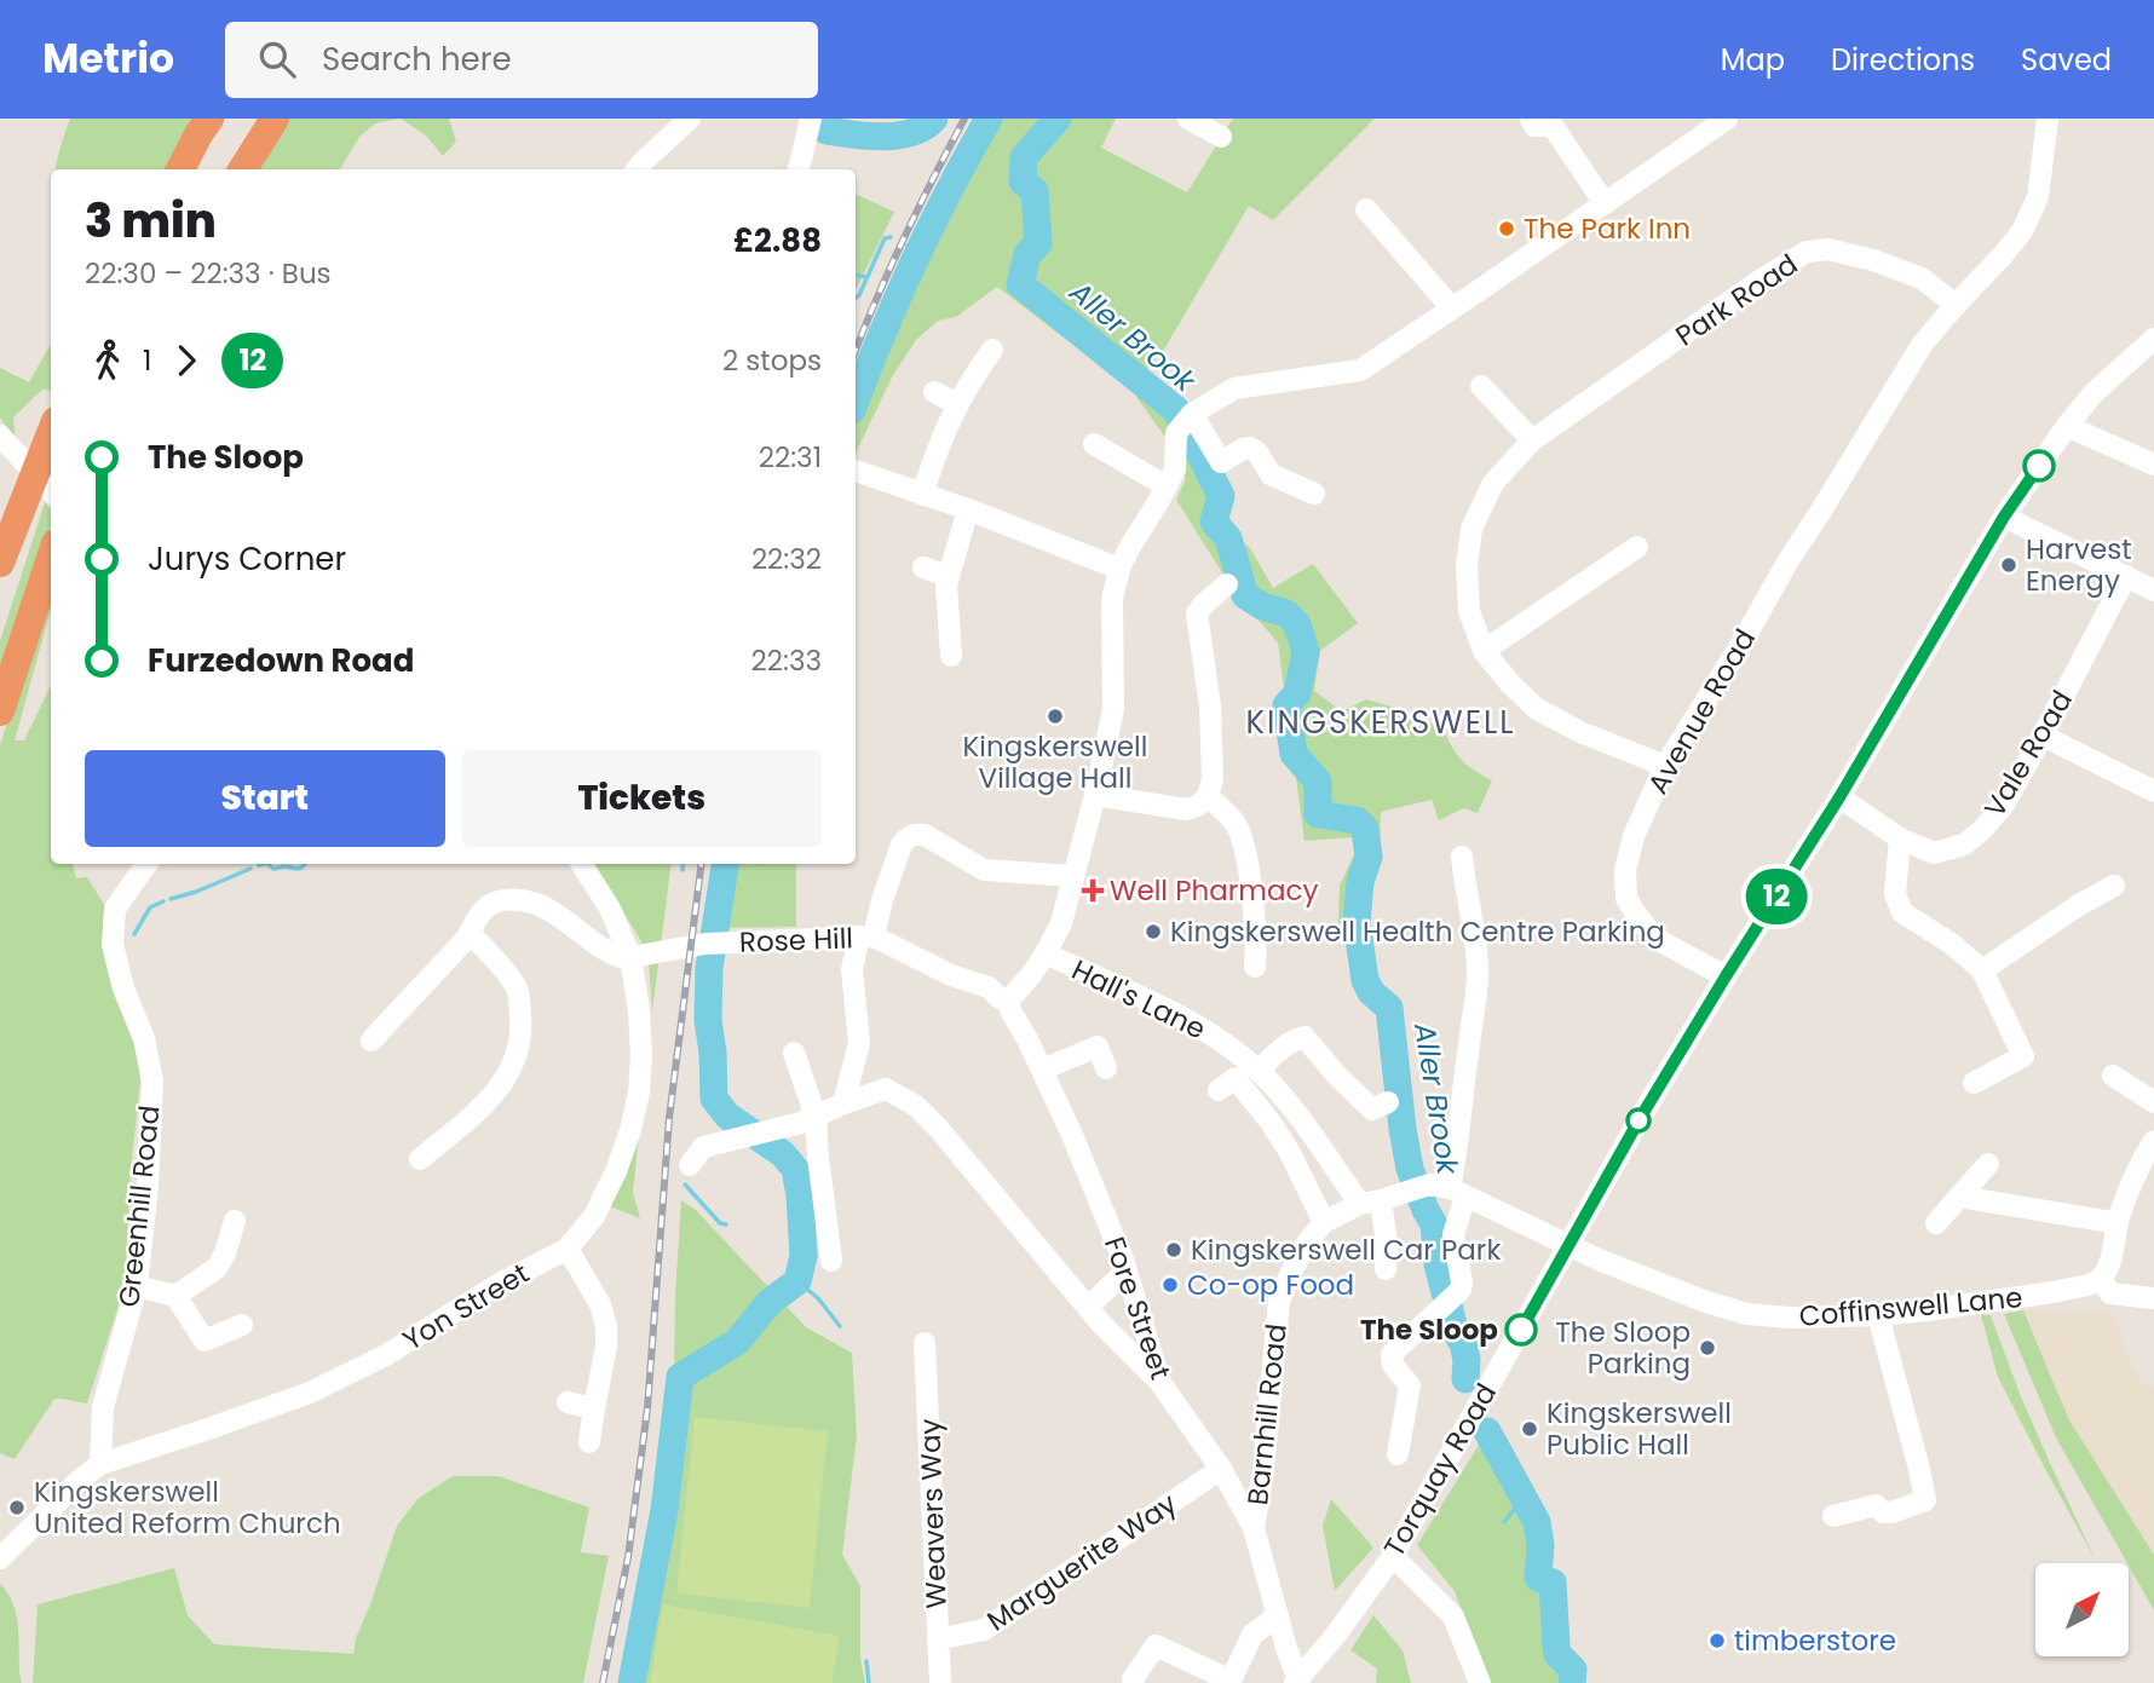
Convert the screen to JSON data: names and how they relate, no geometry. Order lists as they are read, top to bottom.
{
  "streets": {
    "street": [
      "Park Road",
      "Avenue Road",
      "Vale Road",
      "Rose Hill",
      "Hall's Lane",
      "Greenhill Road",
      "Yon Street",
      "Coffinswell Lane",
      "Fore Street",
      "Barnhill Road",
      "Torquay Road",
      "Weavers Way",
      "Marguerite Way"
    ]
  },
  "crossings": [
    ["Park Road", "Avenue Road"],
    ["Avenue Road", "Torquay Road"],
    ["Vale Road", "Torquay Road"],
    ["Rose Hill", "Yon Street"],
    ["Rose Hill", "Fore Street"],
    ["Hall's Lane", "Barnhill Road"],
    ["Greenhill Road", "Yon Street"],
    ["Coffinswell Lane", "Torquay Road"],
    ["Fore Street", "Barnhill Road"],
    ["Fore Street", "Torquay Road"],
    ["Fore Street", "Marguerite Way"],
    ["Weavers Way", "Marguerite Way"]
  ],
  "districts": ["KINGSKERSWELL"],
  "water": ["Aller Brook"],
  "places": {
    "other": [
      "The Park Inn",
      "Harvest Energy",
      "Kingskerswell Village Hall",
      "Kingskerswell Health Centre Parking",
      "Kingskerswell Car Park",
      "Co-op Food",
      "The Sloop",
      "The Sloop Parking",
      "Kingskerswell Public Hall",
      "Kingskerswell United Reform Church",
      "timberstore"
    ],
    "health": ["Well Pharmacy"]
  },
  "lines": ["bus line 12"],
  "north": "top right",
  "page": {
    "header": "Metrio",
    "search": "Search here",
    "nav": ["Map", "Directions", "Saved"],
    "on_map": "12",
    "heading": ["3 min", "22:30 – 22:33 · Bus", "£2.88"],
    "legs": ["1", "12", "2 stops"],
    "list": [
      {
        "name": "The Sloop",
        "value": "22:31"
      },
      {
        "name": "Jurys Corner",
        "value": "22:32"
      },
      {
        "name": "Furzedown Road",
        "value": "22:33"
      }
    ],
    "buttons": ["Start", "Tickets"]
  }
}
